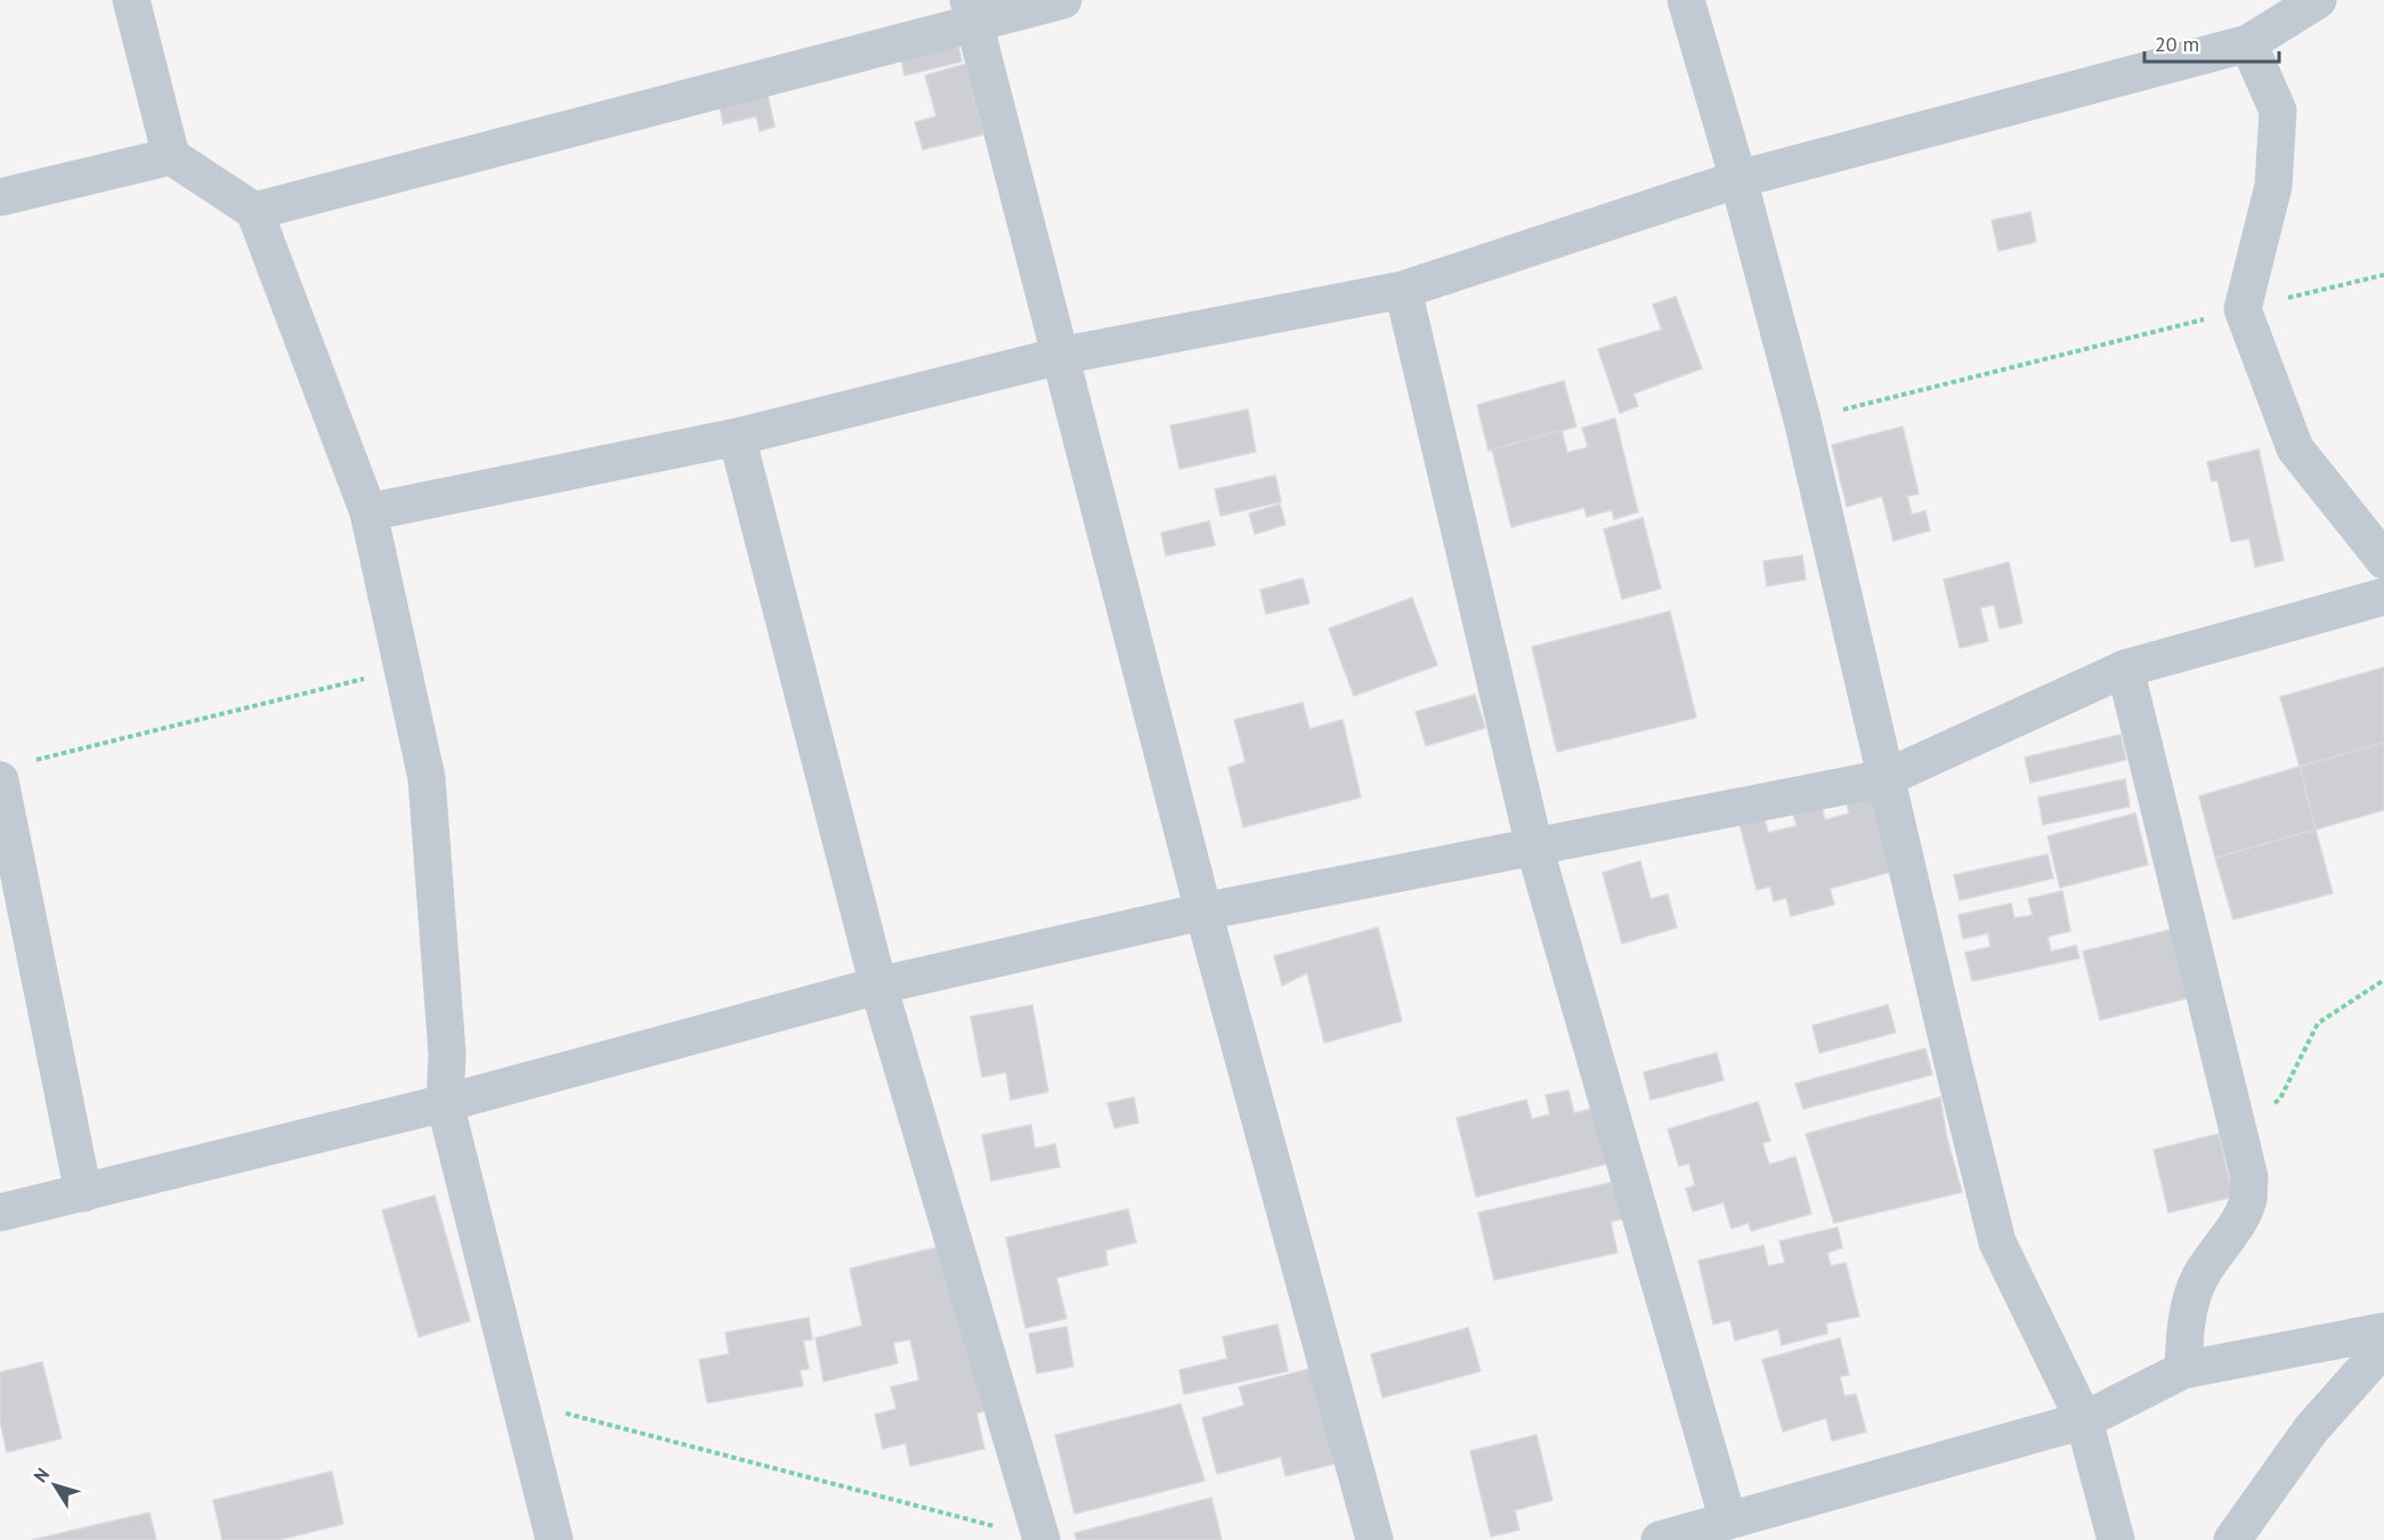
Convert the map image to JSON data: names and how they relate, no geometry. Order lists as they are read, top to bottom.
{
  "scale_bar": "20 m",
  "north": "top left"
}
